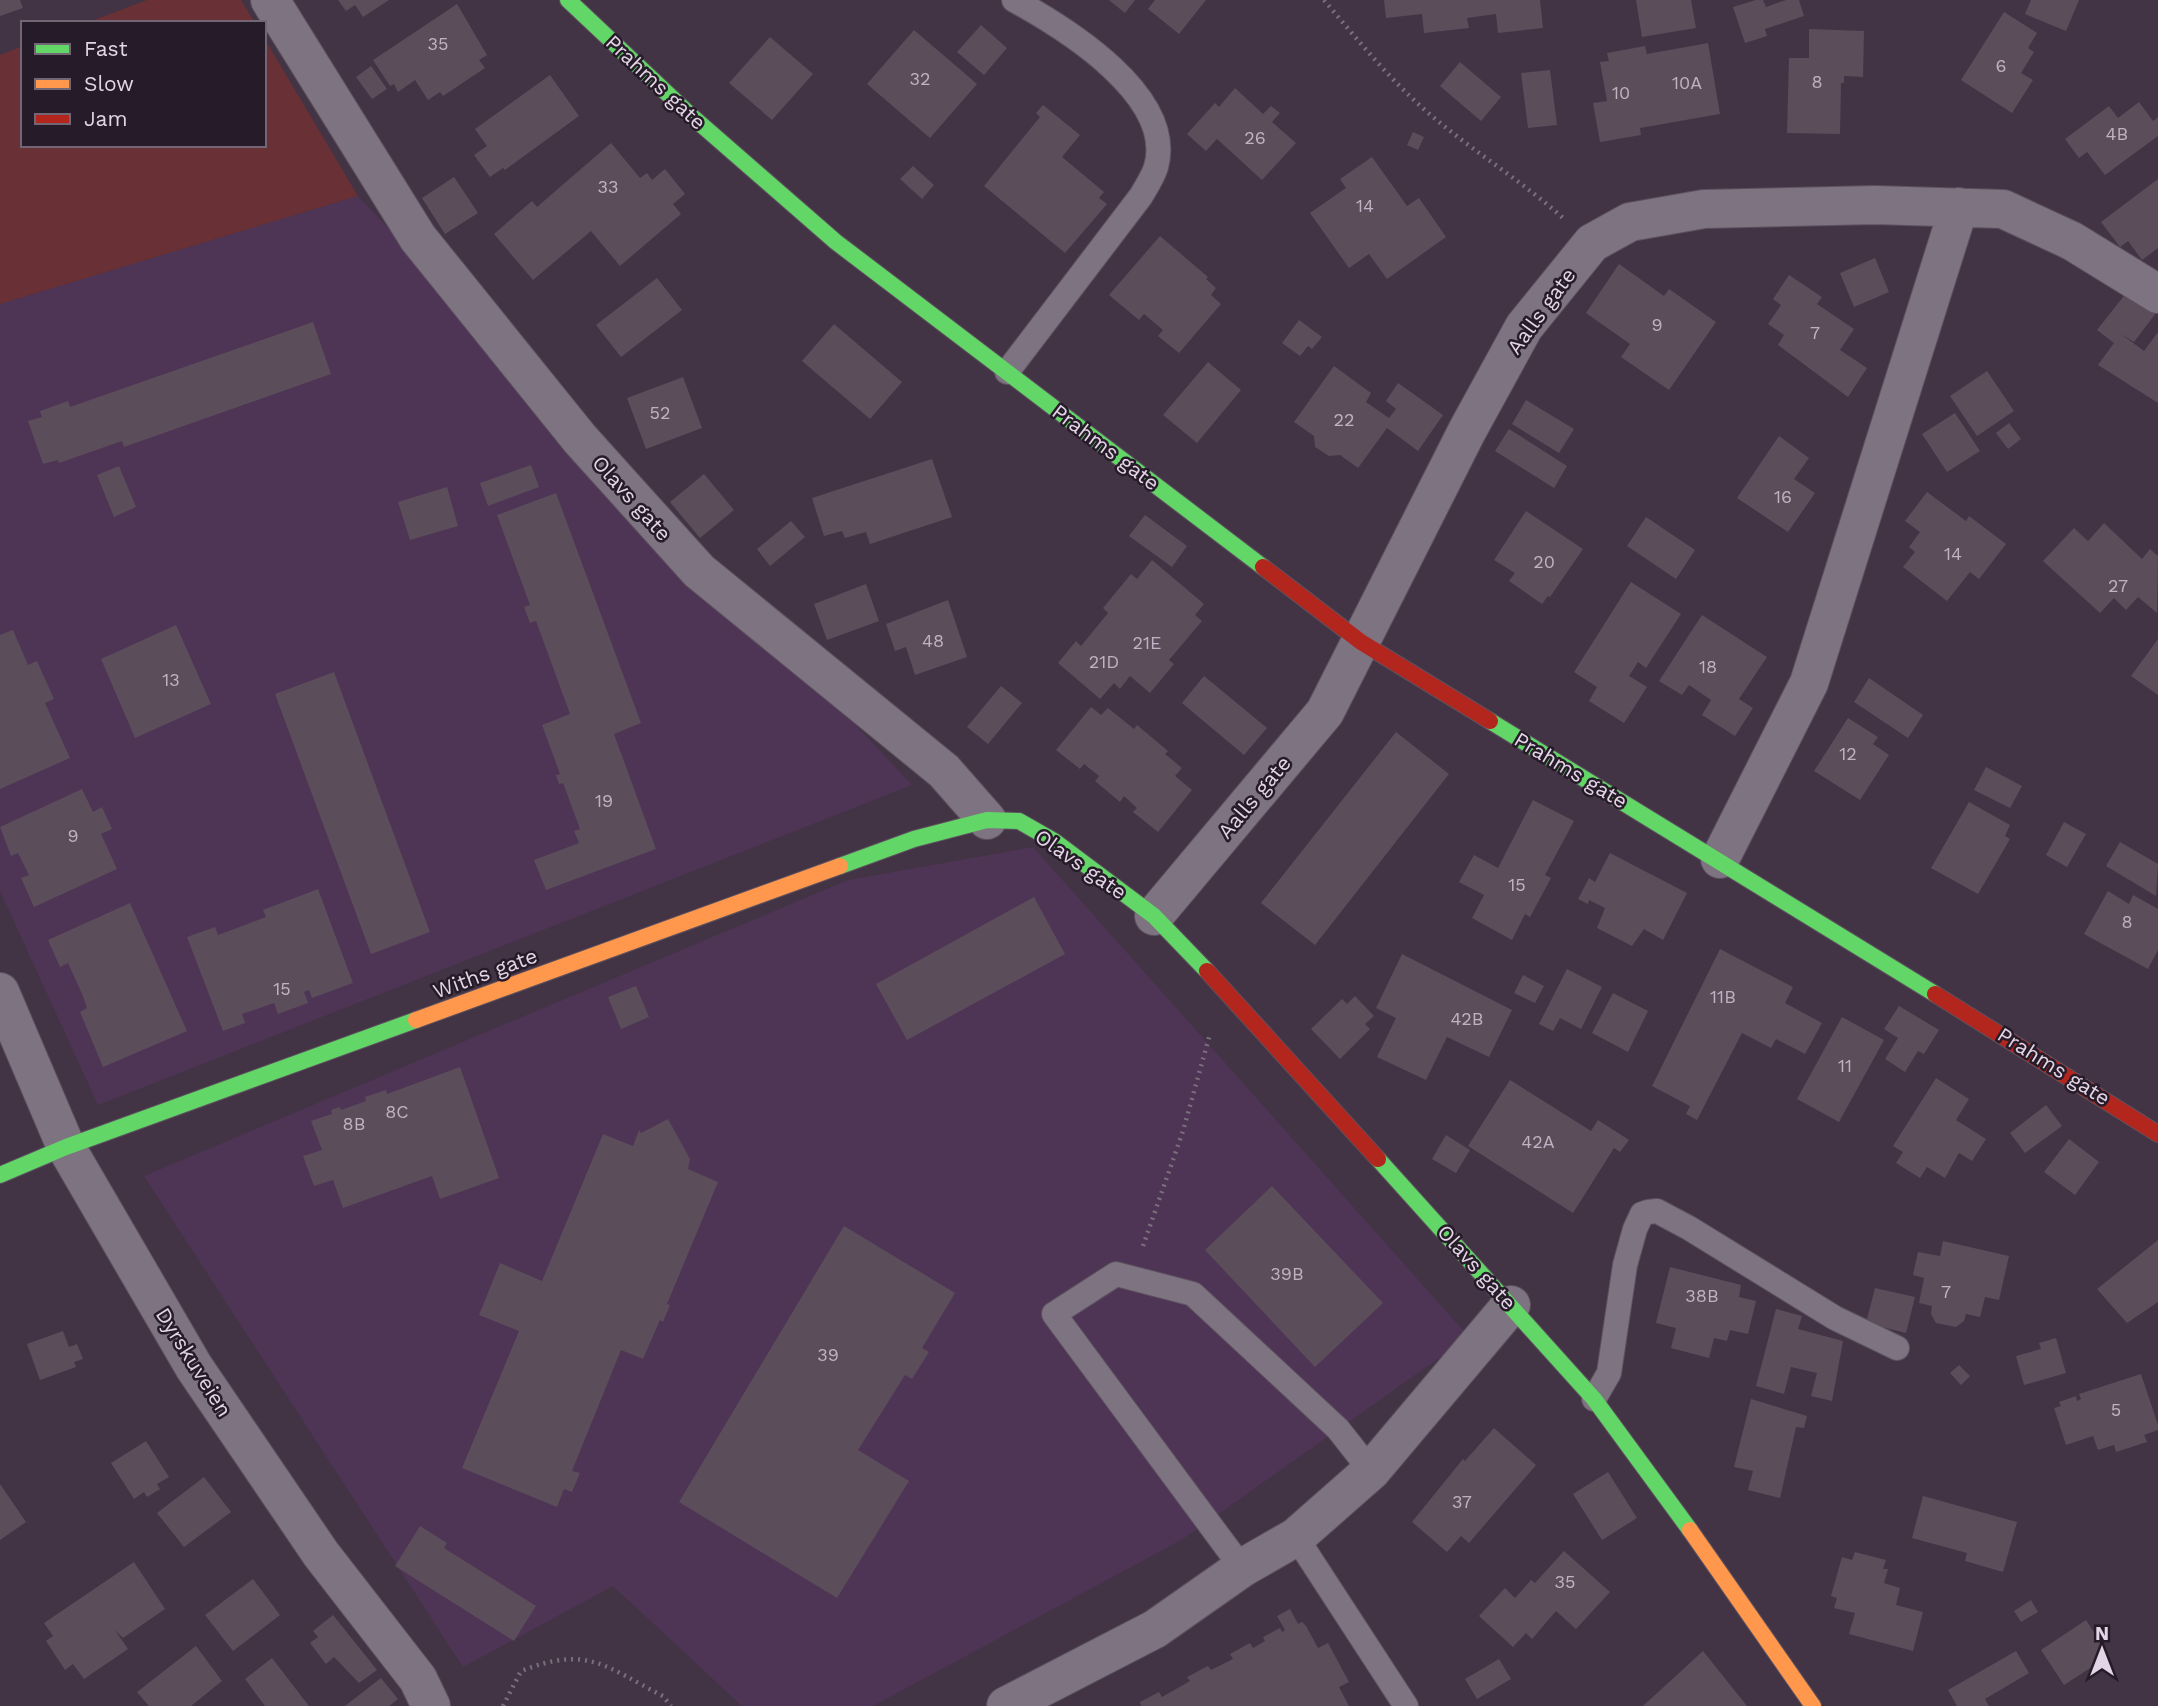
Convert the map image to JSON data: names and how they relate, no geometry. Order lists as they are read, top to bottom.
{
  "streets": {
    "street": [
      "Prahms gate",
      "Aalls gate",
      "Olavs gate",
      "Withs gate",
      "Dyrskuveien"
    ]
  },
  "crossings": [
    ["Prahms gate", "Aalls gate"],
    ["Aalls gate", "Olavs gate"],
    ["Olavs gate", "Withs gate"],
    ["Withs gate", "Dyrskuveien"]
  ],
  "house_numbers": [
    "35",
    "6",
    "32",
    "8",
    "10A",
    "10",
    "4B",
    "26",
    "33",
    "14",
    "9",
    "7",
    "52",
    "22",
    "16",
    "14",
    "20",
    "27",
    "48",
    "21E",
    "21D",
    "18",
    "13",
    "12",
    "19",
    "9",
    "15",
    "8",
    "15",
    "11B",
    "42B",
    "11",
    "8C",
    "8B",
    "42A",
    "39B",
    "7",
    "38B",
    "39",
    "5",
    "37",
    "35"
  ],
  "legend": ["Fast", "Slow", "Jam"],
  "north": "top"
}
